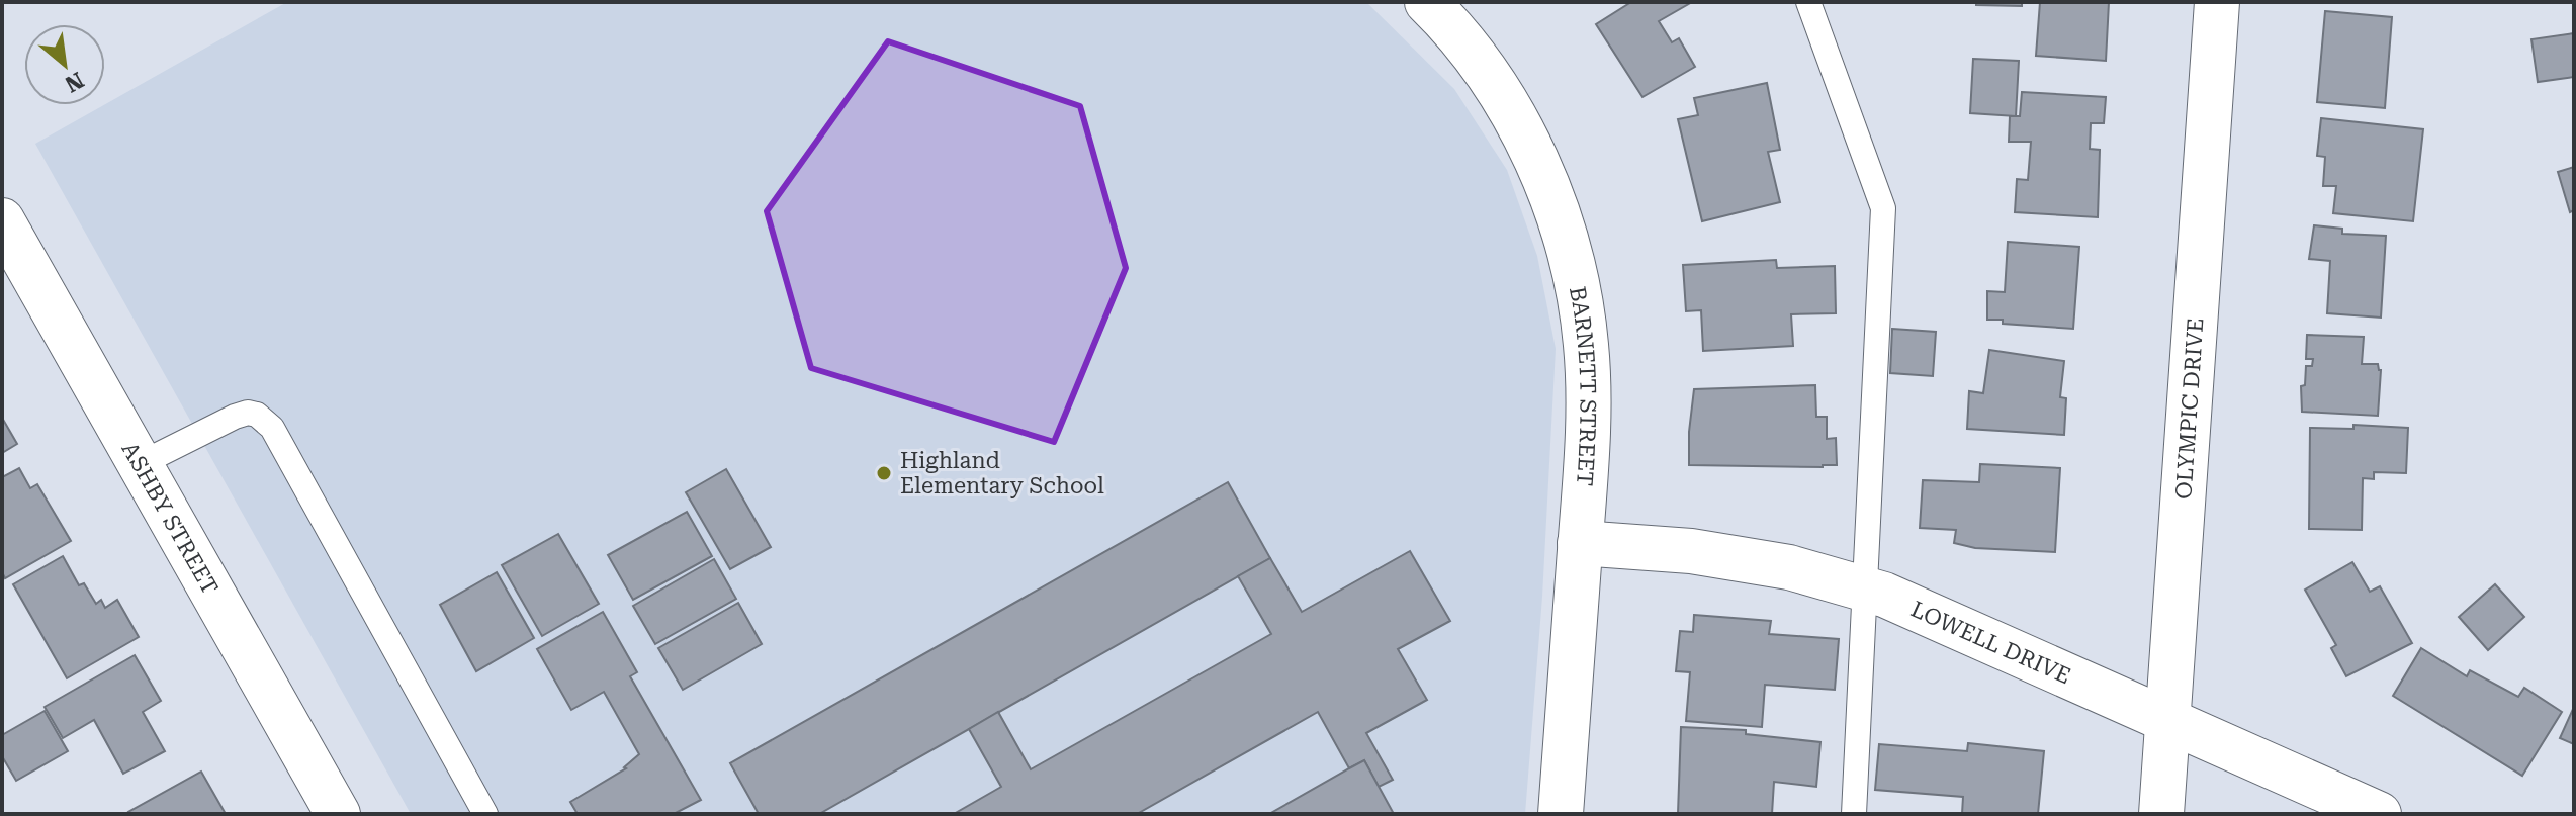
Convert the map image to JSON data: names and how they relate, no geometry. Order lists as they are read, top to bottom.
{
  "streets": {
    "street": [
      "BARNETT STREET",
      "OLYMPIC DRIVE",
      "ASHBY STREET",
      "LOWELL DRIVE"
    ]
  },
  "crossings": [
    ["BARNETT STREET", "LOWELL DRIVE"],
    ["OLYMPIC DRIVE", "LOWELL DRIVE"]
  ],
  "places": ["Highland Elementary School"],
  "north": "bottom right"
}
